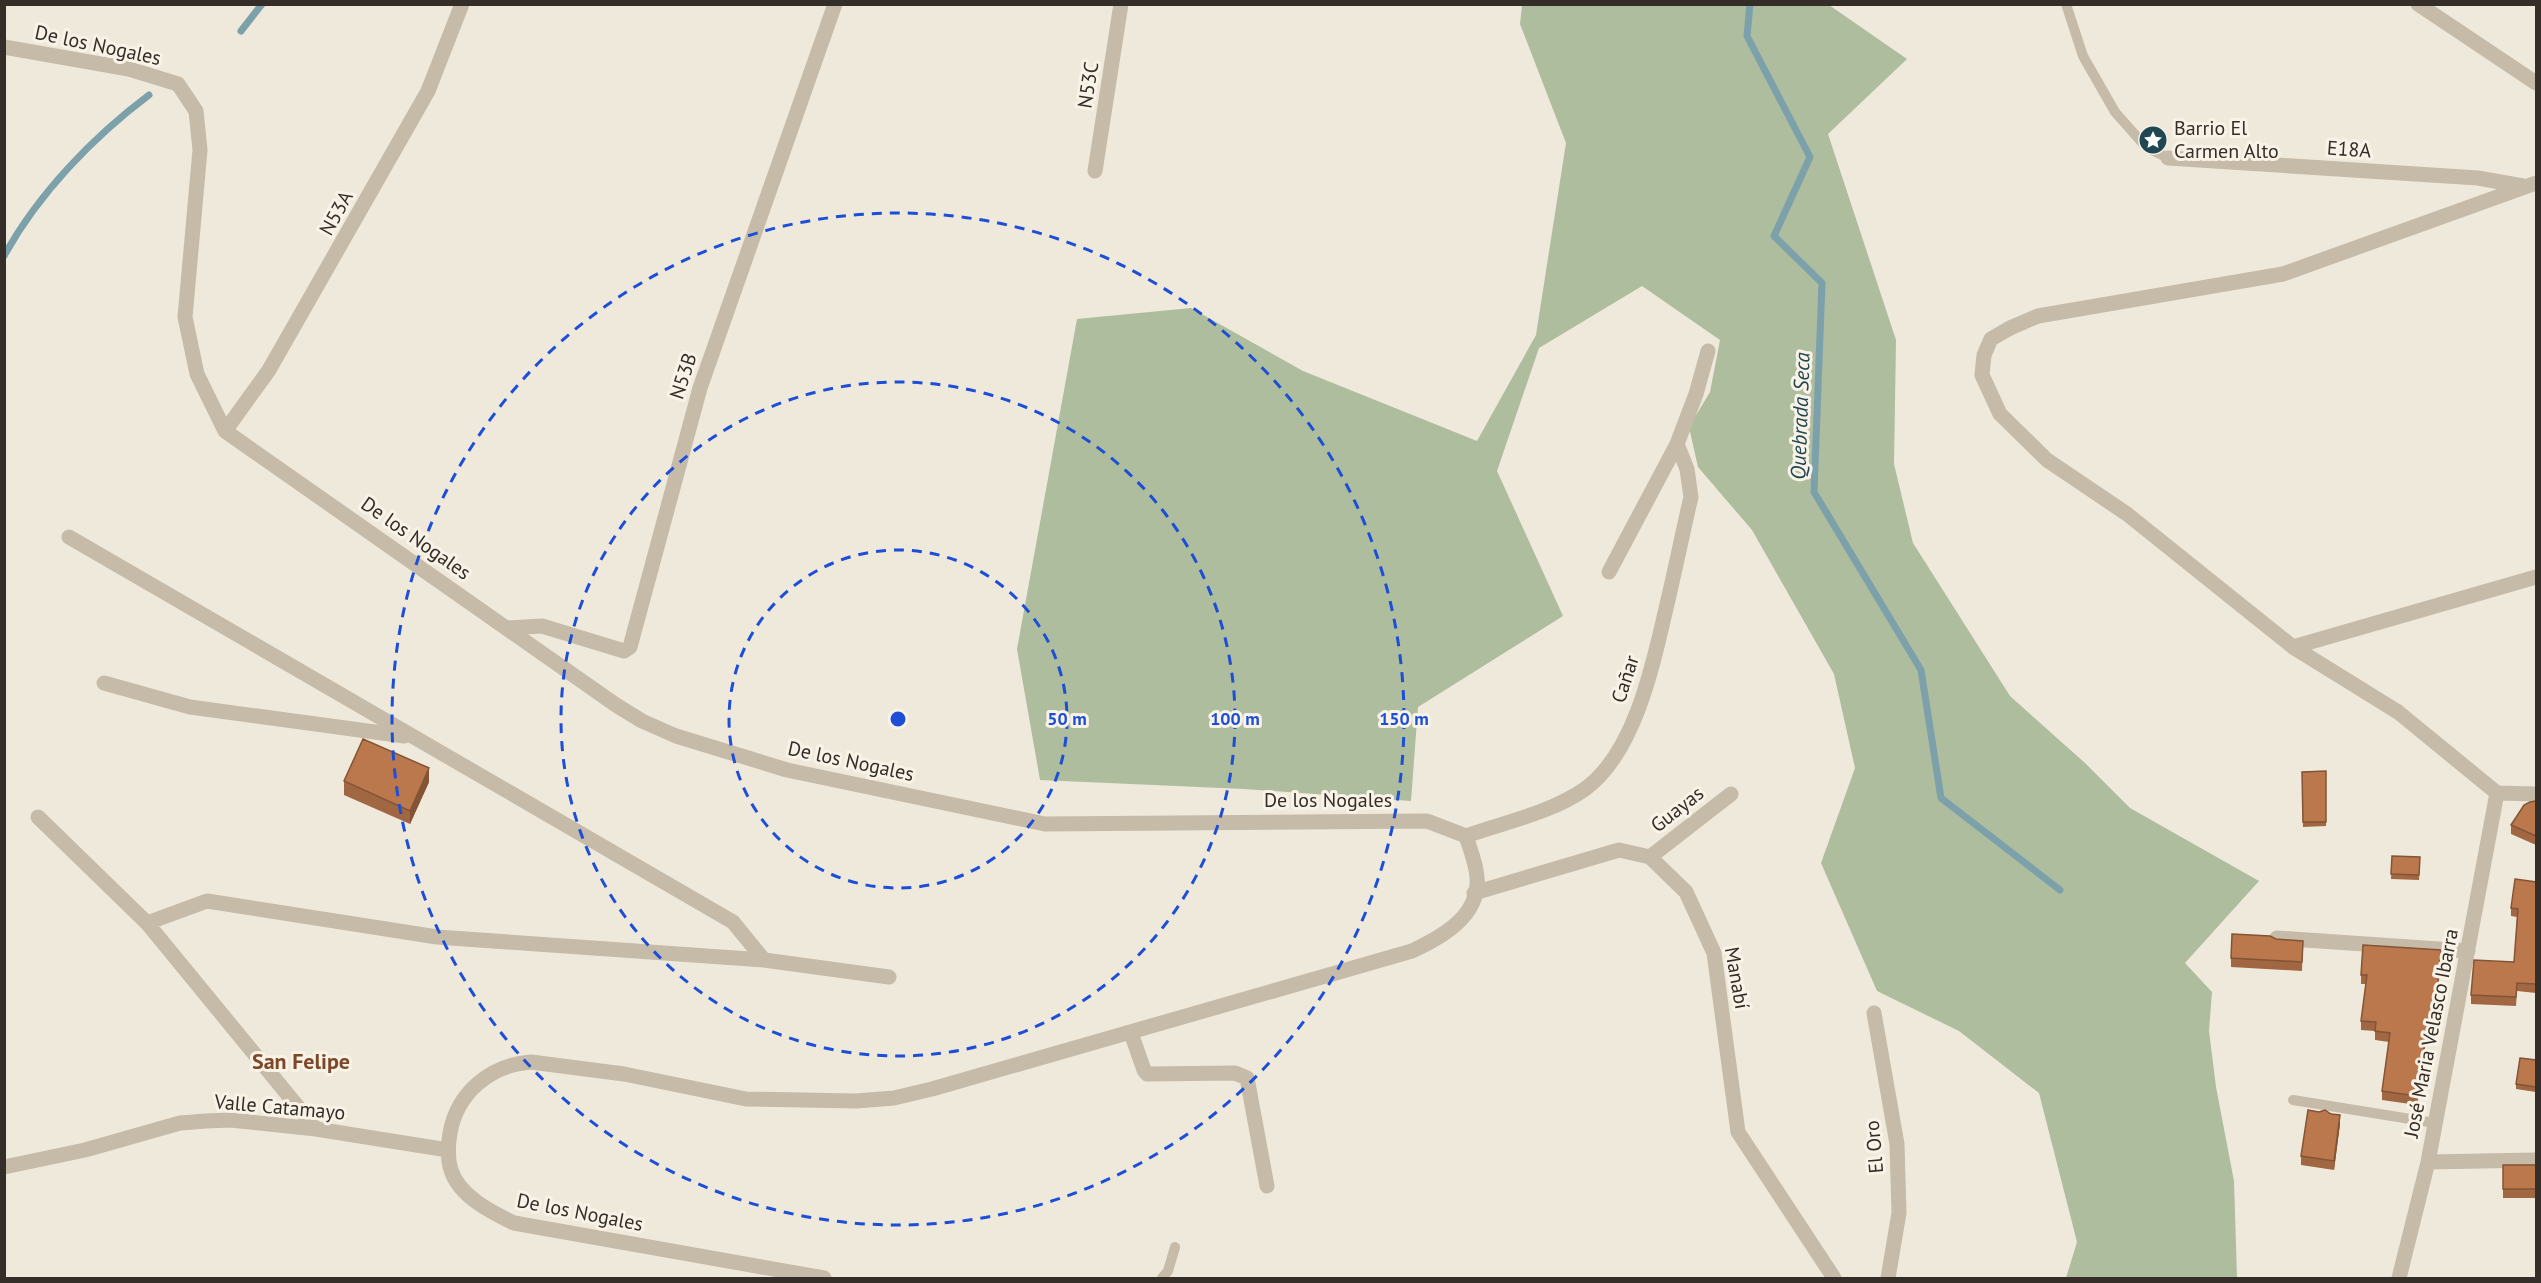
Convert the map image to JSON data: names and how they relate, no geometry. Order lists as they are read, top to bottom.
{
  "streets": {
    "street": [
      "De los Nogales",
      "N53C",
      "E18A",
      "N53A",
      "N53B",
      "Cañar",
      "Guayas",
      "Manabí",
      "José Maria Velasco Ibarra",
      "Valle Catamayo",
      "El Oro"
    ]
  },
  "crossings": [
    ["De los Nogales", "N53A"],
    ["De los Nogales", "N53B"],
    ["De los Nogales", "Cañar"],
    ["De los Nogales", "Valle Catamayo"],
    ["Guayas", "Manabí"]
  ],
  "districts": ["San Felipe"],
  "water": ["Quebrada Seca"],
  "places": {
    "place": ["Barrio El Carmen Alto"]
  },
  "rings": ["50 m", "100 m", "150 m"]
}
